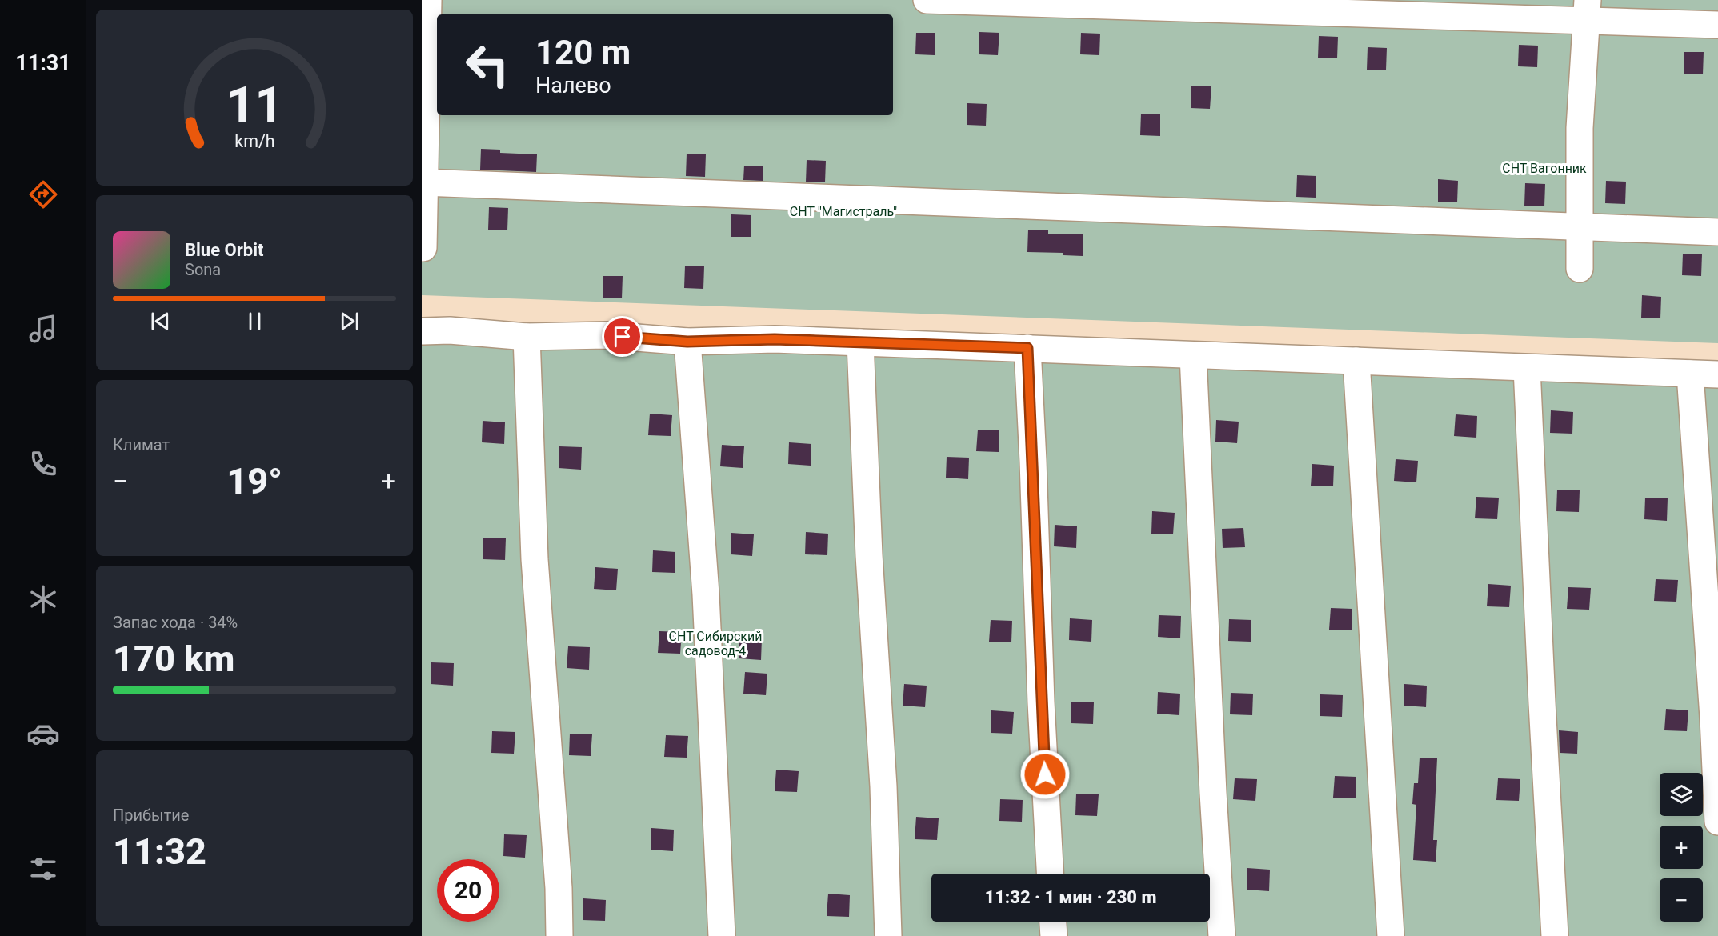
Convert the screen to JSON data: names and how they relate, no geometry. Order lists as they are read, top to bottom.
{
  "parks": ["СНТ Вагонник", "СНТ \"Магистраль\"", "СНТ Сибирский садовод-4"],
  "page": {
    "tabs": "11:31",
    "turn": ["120 m", "Налево"],
    "song": ["Blue Orbit", "Sona"],
    "tile": [
      "Климат",
      ["Запас хода · 34%", "170 km"],
      ["Прибытие", "11:32"]
    ],
    "heat": ["−", "19°", "+"],
    "map_buttons": ["+", "−"],
    "limit": "20",
    "trip": "11:32 · 1 мин · 230 m",
    "gauge": ["11", "km/h"]
  }
}
